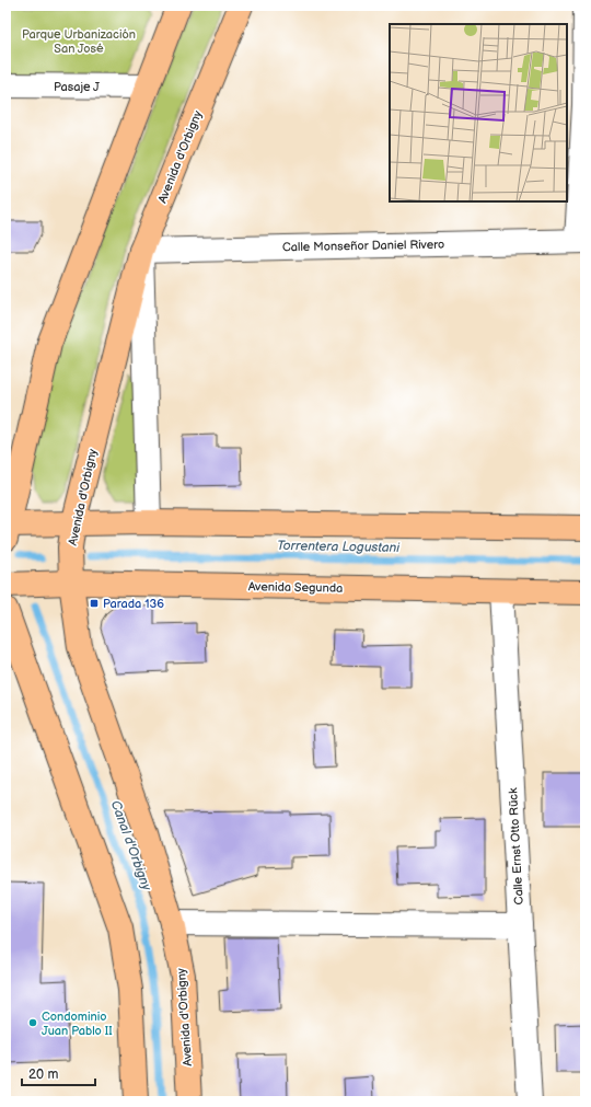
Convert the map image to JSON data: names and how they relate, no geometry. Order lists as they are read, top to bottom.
{
  "streets": {
    "main road": ["Avenida d'Orbigny", "Avenida Segunda"],
    "street": ["Pasaje J", "Calle Monseñor Daniel Rivero", "Calle Ernst Otto Rück"]
  },
  "crossings": [
    ["Avenida d'Orbigny", "Calle Monseñor Daniel Rivero"],
    ["Avenida d'Orbigny", "Avenida Segunda"],
    ["Avenida Segunda", "Calle Ernst Otto Rück"]
  ],
  "water": ["Torrentera Logustani", "Canal d'Orbigny"],
  "parks": ["Parque Urbanización San José"],
  "places": {
    "transit": ["Parada 136"],
    "other": ["Condominio Juan Pablo II"]
  },
  "scale_bar": "20 m"
}
